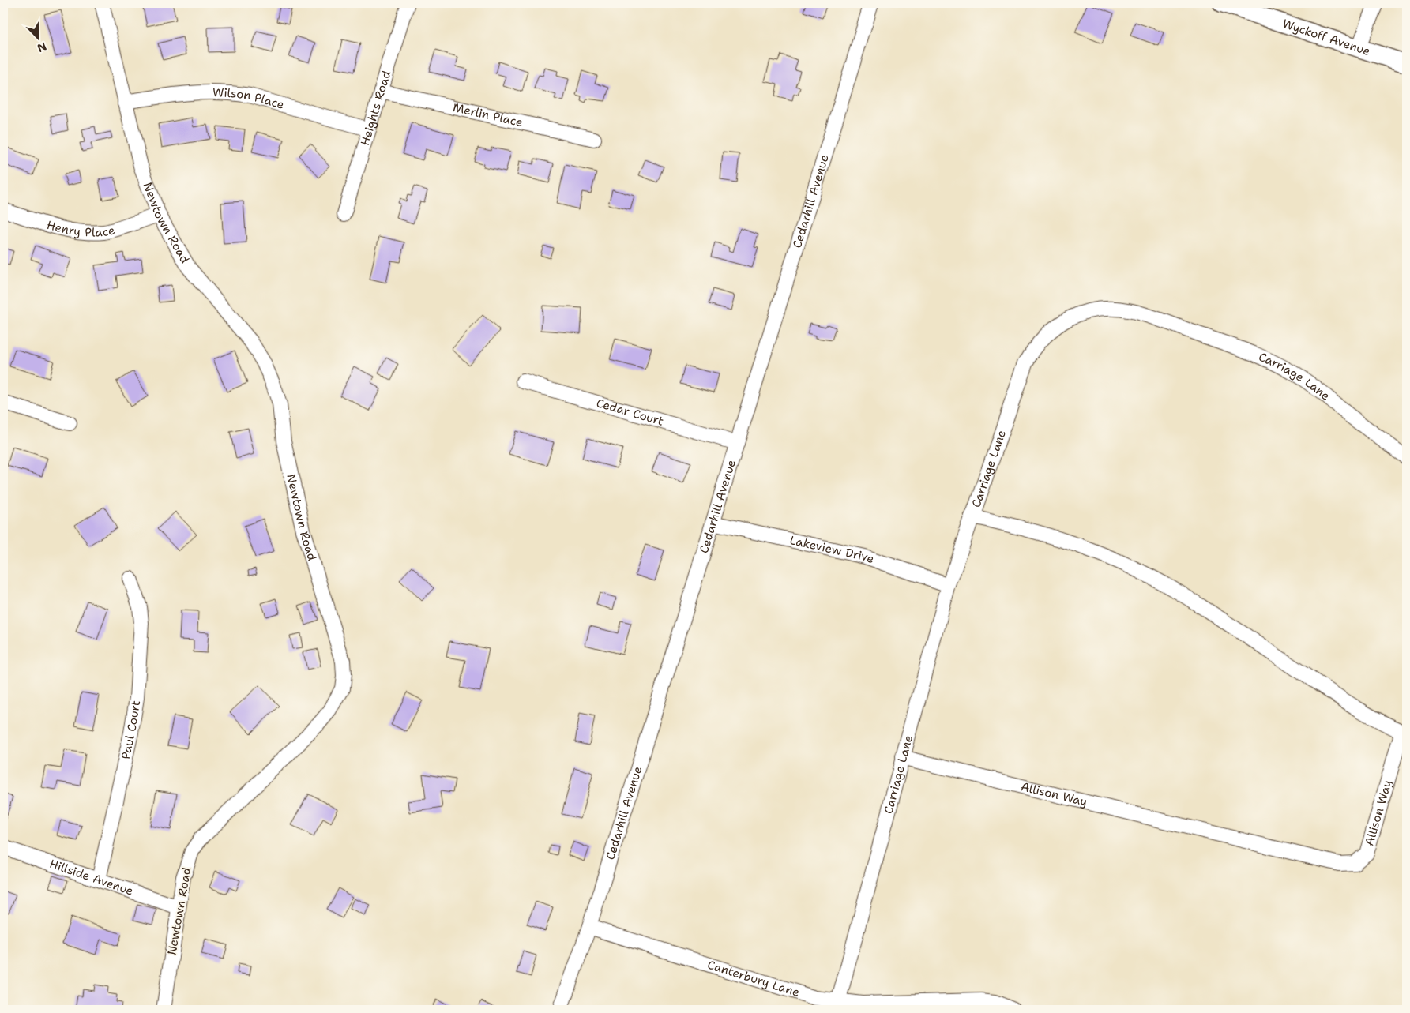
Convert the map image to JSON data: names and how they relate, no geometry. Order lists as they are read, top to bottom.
{
  "streets": {
    "main road": ["Wyckoff Avenue"],
    "street": [
      "Wilson Place",
      "Heights Road",
      "Merlin Place",
      "Cedarhill Avenue",
      "Newtown Road",
      "Henry Place",
      "Carriage Lane",
      "Cedar Court",
      "Lakeview Drive",
      "Paul Court",
      "Allison Way",
      "Hillside Avenue",
      "Canterbury Lane"
    ]
  },
  "crossings": [
    ["Wilson Place", "Heights Road"],
    ["Wilson Place", "Newtown Road"],
    ["Heights Road", "Merlin Place"],
    ["Cedarhill Avenue", "Cedar Court"],
    ["Cedarhill Avenue", "Lakeview Drive"],
    ["Cedarhill Avenue", "Canterbury Lane"],
    ["Newtown Road", "Henry Place"],
    ["Newtown Road", "Hillside Avenue"],
    ["Carriage Lane", "Lakeview Drive"],
    ["Carriage Lane", "Allison Way"],
    ["Carriage Lane", "Canterbury Lane"],
    ["Paul Court", "Hillside Avenue"]
  ],
  "north": "bottom right"
}
